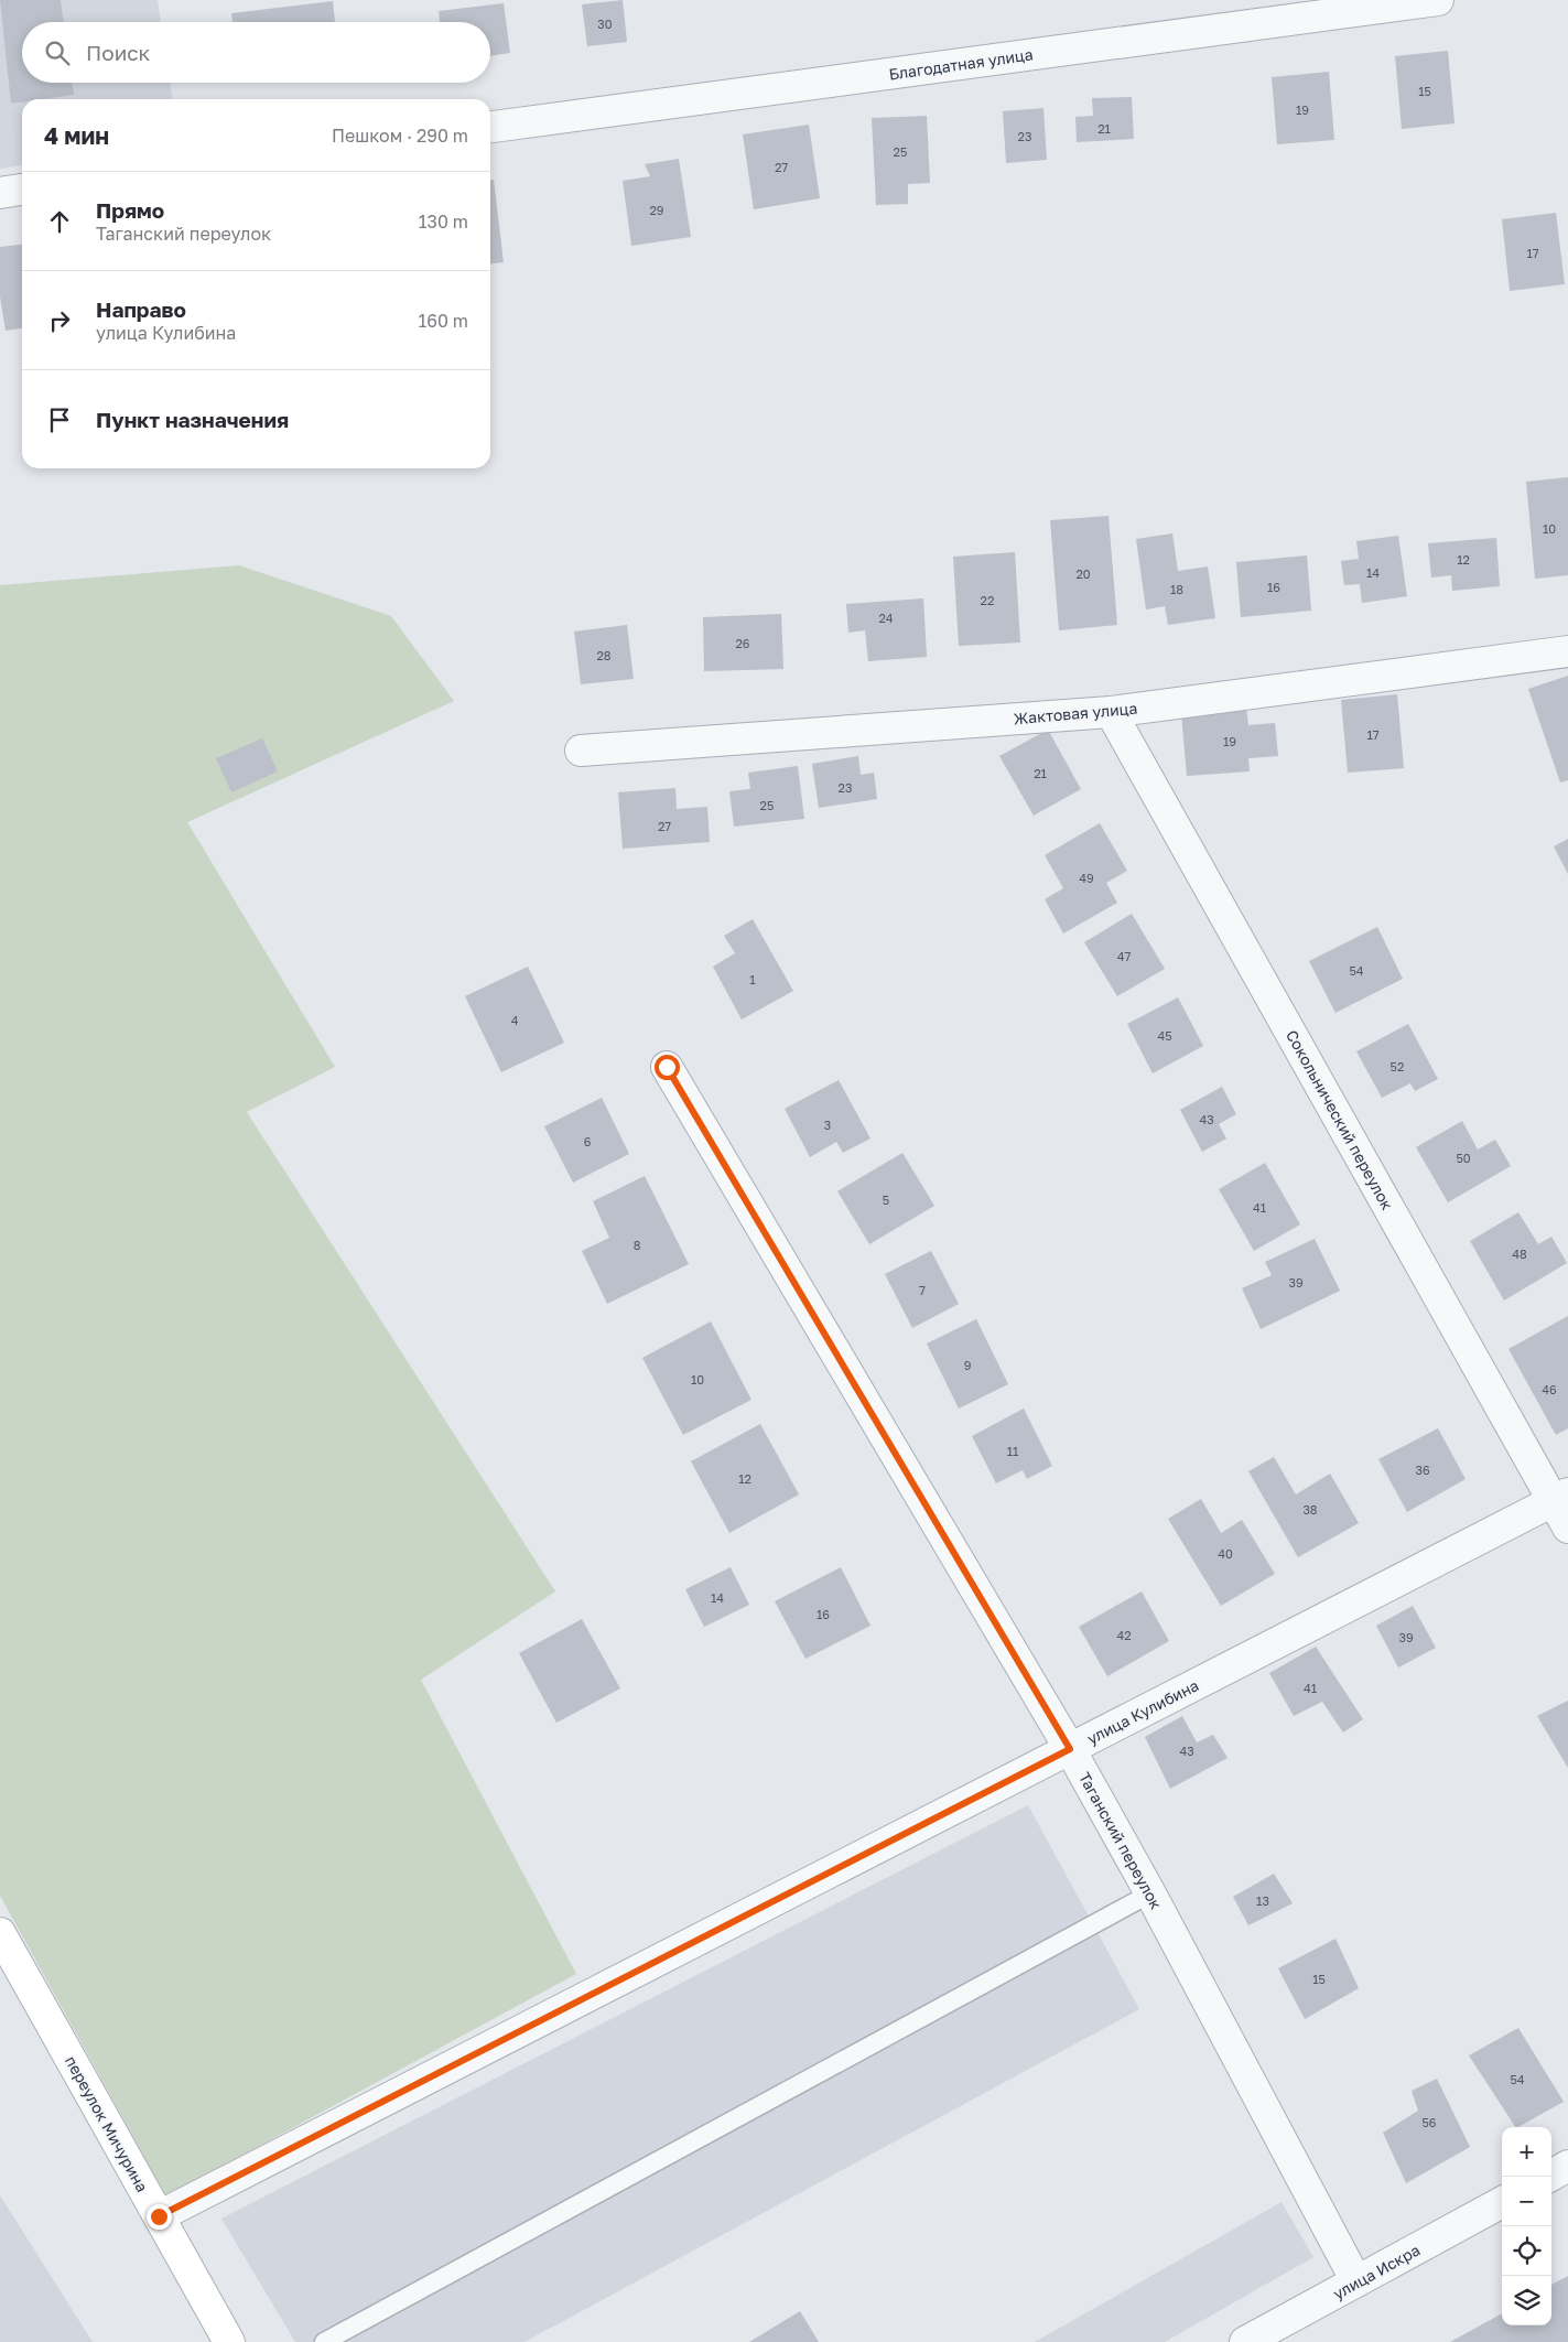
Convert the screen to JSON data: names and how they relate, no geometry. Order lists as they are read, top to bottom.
{
  "streets": {
    "main road": ["переулок Мичурина"],
    "street": [
      "Благодатная улица",
      "Жактовая улица",
      "Сокольнический переулок",
      "улица Кулибина",
      "Таганский переулок",
      "улица Искра"
    ]
  },
  "crossings": [
    ["Жактовая улица", "Сокольнический переулок"],
    ["Сокольнический переулок", "улица Кулибина"],
    ["улица Кулибина", "Таганский переулок"],
    ["улица Кулибина", "переулок Мичурина"],
    ["Таганский переулок", "улица Искра"]
  ],
  "house_numbers": [
    "30",
    "15",
    "19",
    "21",
    "23",
    "25",
    "27",
    "29",
    "17",
    "10",
    "12",
    "14",
    "20",
    "16",
    "18",
    "22",
    "24",
    "26",
    "28",
    "17",
    "19",
    "21",
    "23",
    "25",
    "27",
    "49",
    "47",
    "54",
    "1",
    "4",
    "45",
    "52",
    "43",
    "3",
    "6",
    "50",
    "5",
    "41",
    "8",
    "48",
    "39",
    "7",
    "9",
    "10",
    "46",
    "11",
    "36",
    "12",
    "38",
    "40",
    "14",
    "16",
    "42",
    "39",
    "41",
    "43",
    "13",
    "15",
    "54",
    "56"
  ],
  "page": {
    "search": "Поиск",
    "heading": ["4 мин", "Пешком · 290 m"],
    "list": [
      ["Прямо", "Таганский переулок", "130 m"],
      ["Направо", "улица Кулибина", "160 m"],
      "Пункт назначения"
    ],
    "map_buttons": ["+", "−"]
  }
}
